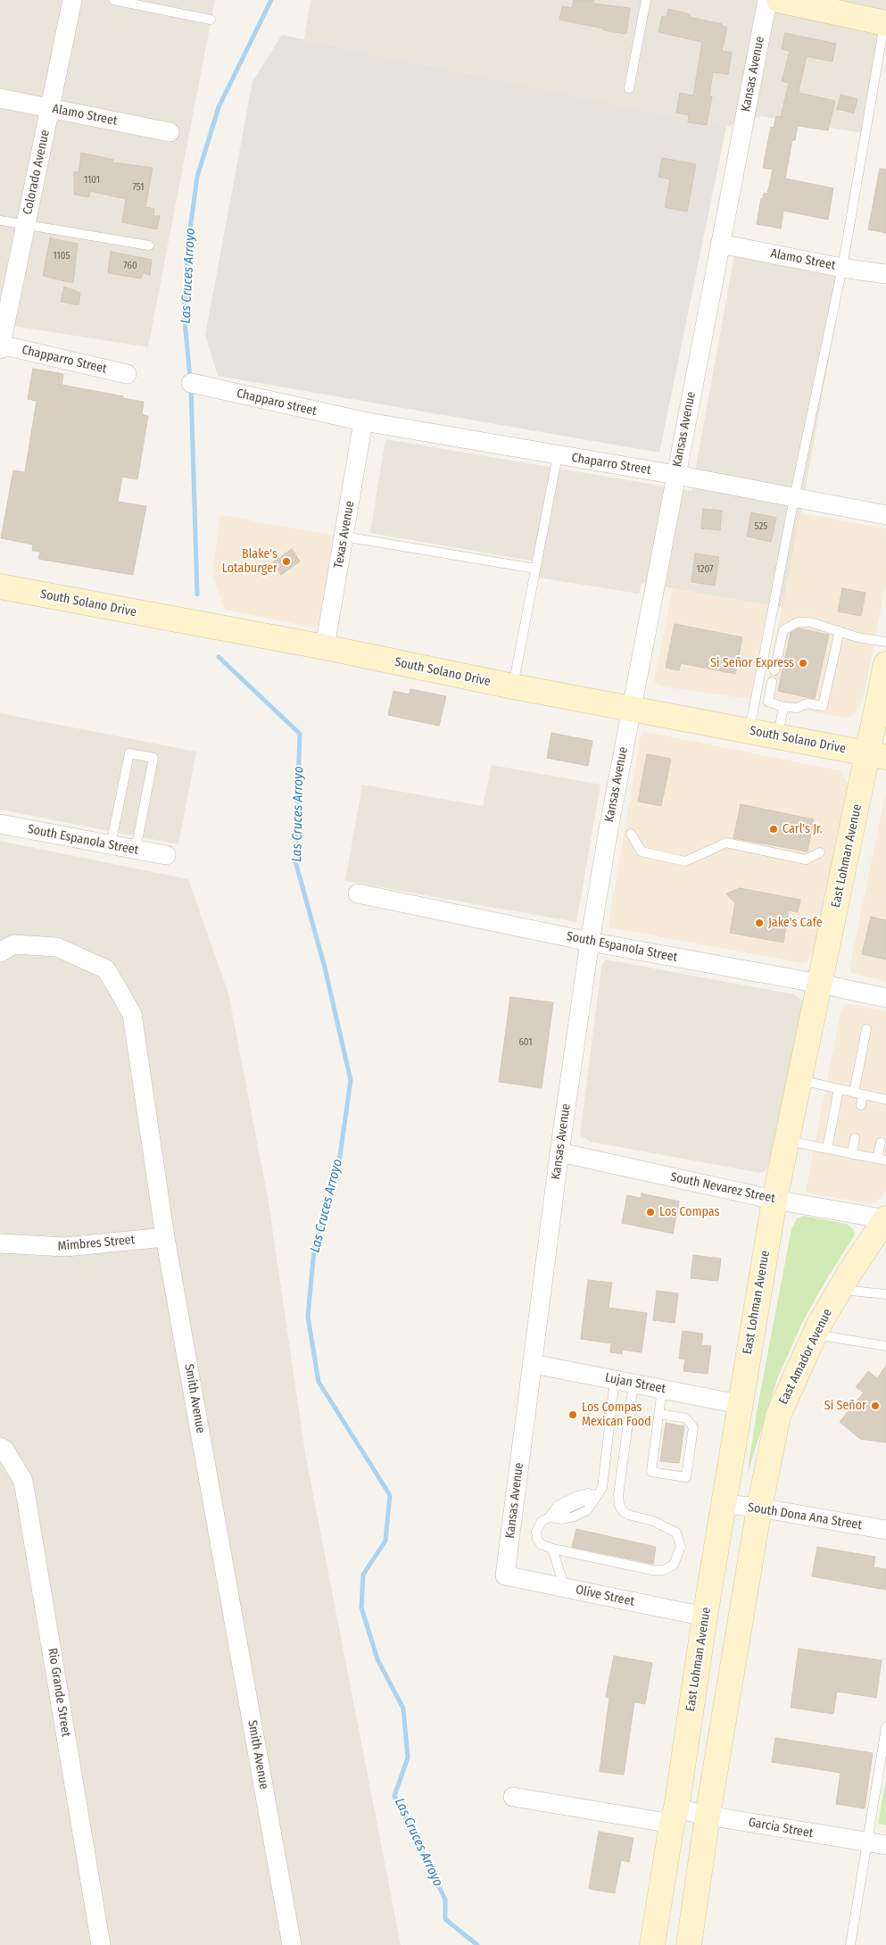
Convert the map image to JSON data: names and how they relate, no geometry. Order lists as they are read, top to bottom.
{
  "streets": {
    "main road": ["South Solano Drive", "East Lohman Avenue", "East Amador Avenue"],
    "street": [
      "Kansas Avenue",
      "Alamo Street",
      "Colorado Avenue",
      "Chapparro Street",
      "Chapparo street",
      "Chaparro Street",
      "Texas Avenue",
      "South Espanola Street",
      "South Nevarez Street",
      "Mimbres Street",
      "Lujan Street",
      "Smith Avenue",
      "South Dona Ana Street",
      "Olive Street",
      "Rio Grande Street",
      "Garcia Street"
    ]
  },
  "crossings": [
    ["Kansas Avenue", "Alamo Street"],
    ["Kansas Avenue", "Chaparro Street"],
    ["Kansas Avenue", "South Solano Drive"],
    ["Kansas Avenue", "South Espanola Street"],
    ["Kansas Avenue", "South Nevarez Street"],
    ["Kansas Avenue", "Lujan Street"],
    ["Kansas Avenue", "Olive Street"],
    ["Alamo Street", "Colorado Avenue"],
    ["Colorado Avenue", "Chapparro Street"],
    ["Chapparo street", "Chaparro Street"],
    ["Chapparo street", "Texas Avenue"],
    ["Chaparro Street", "Texas Avenue"],
    ["Texas Avenue", "South Solano Drive"],
    ["South Solano Drive", "East Lohman Avenue"],
    ["South Espanola Street", "East Lohman Avenue"],
    ["East Lohman Avenue", "South Nevarez Street"],
    ["East Lohman Avenue", "Lujan Street"],
    ["East Lohman Avenue", "South Dona Ana Street"],
    ["East Lohman Avenue", "Olive Street"],
    ["East Lohman Avenue", "Garcia Street"],
    ["South Nevarez Street", "East Amador Avenue"],
    ["Mimbres Street", "Smith Avenue"],
    ["East Amador Avenue", "South Dona Ana Street"]
  ],
  "water": ["Las Cruces Arroyo"],
  "places": [
    "Blake's Lotaburger",
    "Si Señor Express",
    "Carl's Jr.",
    "Jake's Cafe",
    "Los Compas",
    "Si Señor",
    "Los Compas Mexican Food"
  ],
  "house_numbers": [
    "1101",
    "751",
    "1105",
    "760",
    "525",
    "1207",
    "601"
  ]
}
